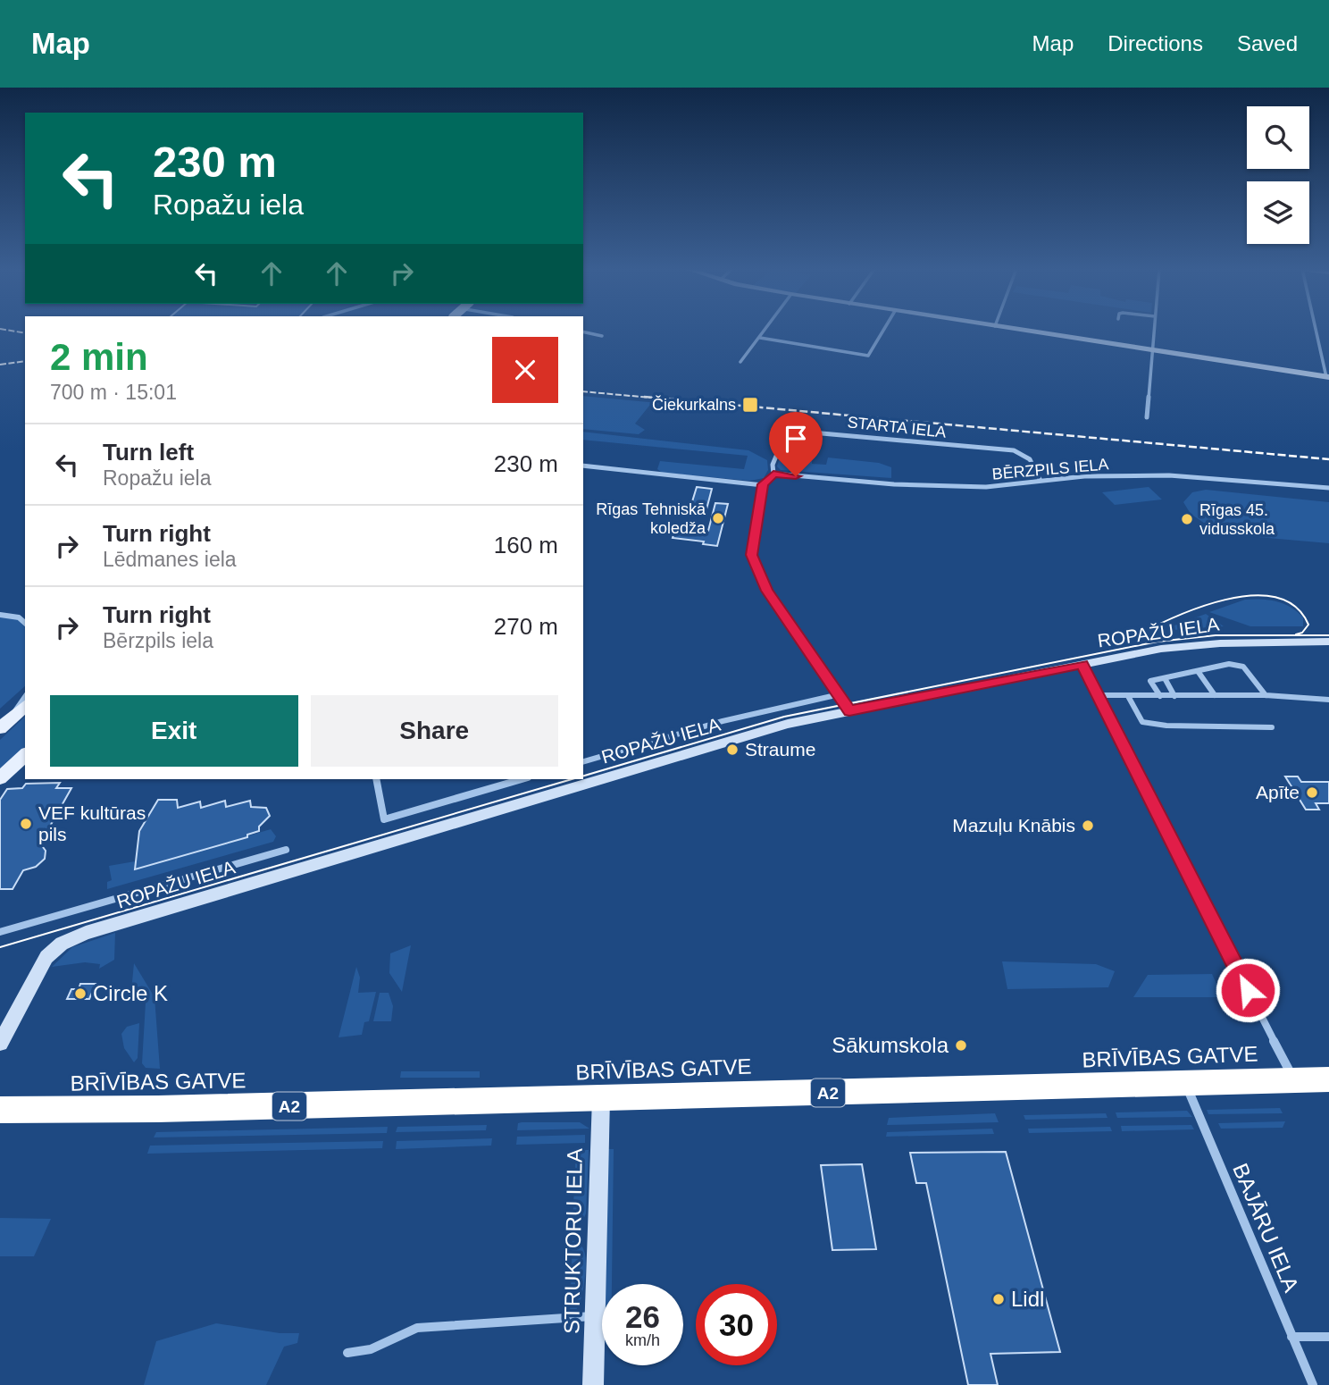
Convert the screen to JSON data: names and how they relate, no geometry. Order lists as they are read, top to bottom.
{
  "streets": {
    "highway": ["BRĪVĪBAS GATVE", "A2"],
    "street": [
      "STARTA IELA",
      "BĒRZPILS IELA",
      "ROPAŽU IELA",
      "BAJĀRU IELA",
      "STRUKTORU IELA"
    ]
  },
  "crossings": [
    ["STARTA IELA", "BĒRZPILS IELA"],
    ["BRĪVĪBAS GATVE", "BAJĀRU IELA"],
    ["BRĪVĪBAS GATVE", "STRUKTORU IELA"]
  ],
  "places": {
    "transit": ["Čiekurkalns"],
    "other": [
      "Rīgas Tehniskā koledža",
      "Rīgas 45. vidusskola",
      "Straume",
      "Apīte",
      "VEF kultūras pils",
      "Mazuļu Knābis",
      "Circle K",
      "Sākumskola",
      "Lidl"
    ]
  },
  "page": {
    "header": "Map",
    "nav": ["Map", "Directions", "Saved"],
    "turn": ["230 m", "Ropažu iela"],
    "heading": ["2 min", "700 m · 15:01"],
    "list": [
      {
        "name": "Turn left",
        "note": "Ropažu iela",
        "value": "230 m"
      },
      {
        "name": "Turn right",
        "note": "Lēdmanes iela",
        "value": "160 m"
      },
      {
        "name": "Turn right",
        "note": "Bērzpils iela",
        "value": "270 m"
      }
    ],
    "buttons": ["Exit", "Share"],
    "speed": "26 km/h",
    "limit": "30"
  }
}
